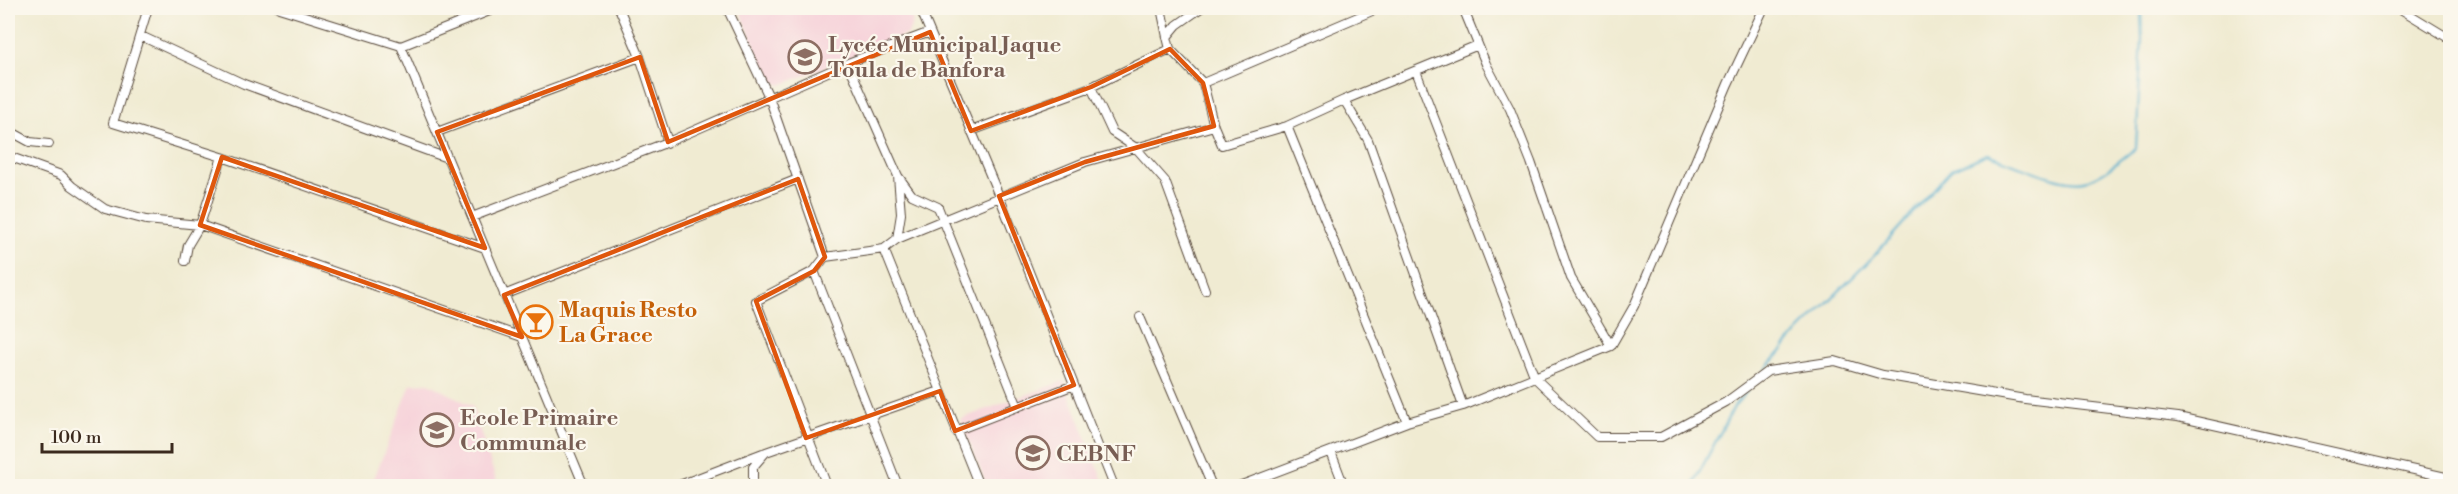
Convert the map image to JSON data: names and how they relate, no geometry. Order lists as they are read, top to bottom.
{
  "places": {
    "school or university": ["Lycée Municipal Jaque Toula de Banfora", "Ecole Primaire Communale", "CEBNF"],
    "bar": ["Maquis Resto La Grace"]
  },
  "scale_bar": "100 m"
}
